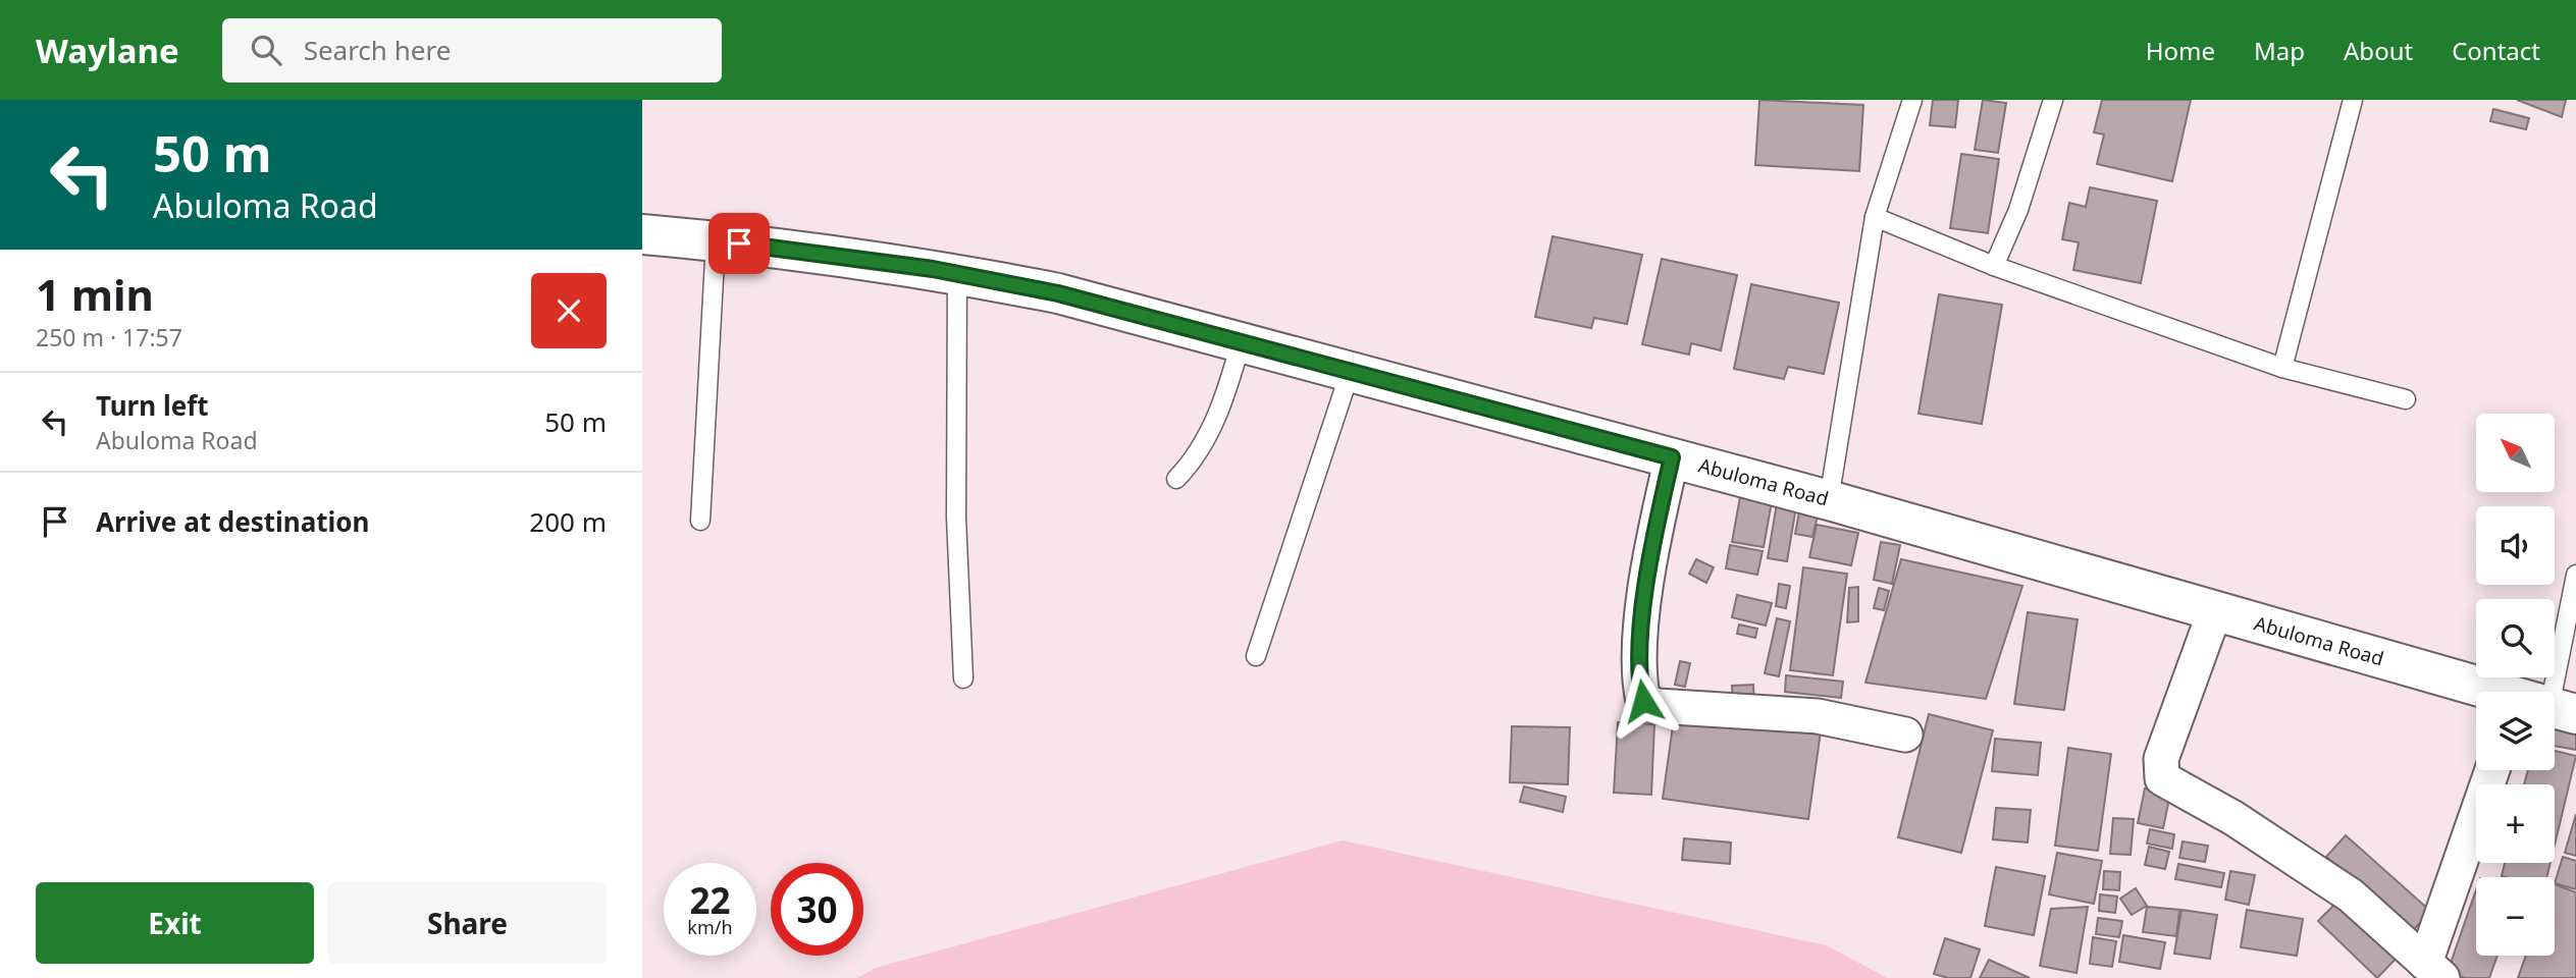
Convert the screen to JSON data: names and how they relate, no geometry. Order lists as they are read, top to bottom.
{
  "streets": {
    "street": ["Abuloma Road"]
  },
  "north": "top left",
  "page": {
    "header": "Waylane",
    "search": "Search here",
    "nav": [
      "Home",
      "Map",
      "About",
      "Contact"
    ],
    "turn": ["50 m", "Abuloma Road"],
    "heading": ["1 min", "250 m · 17:57"],
    "list": [
      {
        "name": "Turn left",
        "note": "Abuloma Road",
        "value": "50 m"
      },
      {
        "name": "Arrive at destination",
        "value": "200 m"
      }
    ],
    "map_buttons": ["+", "−"],
    "speed": "22 km/h",
    "limit": "30",
    "buttons": ["Exit", "Share"]
  }
}
